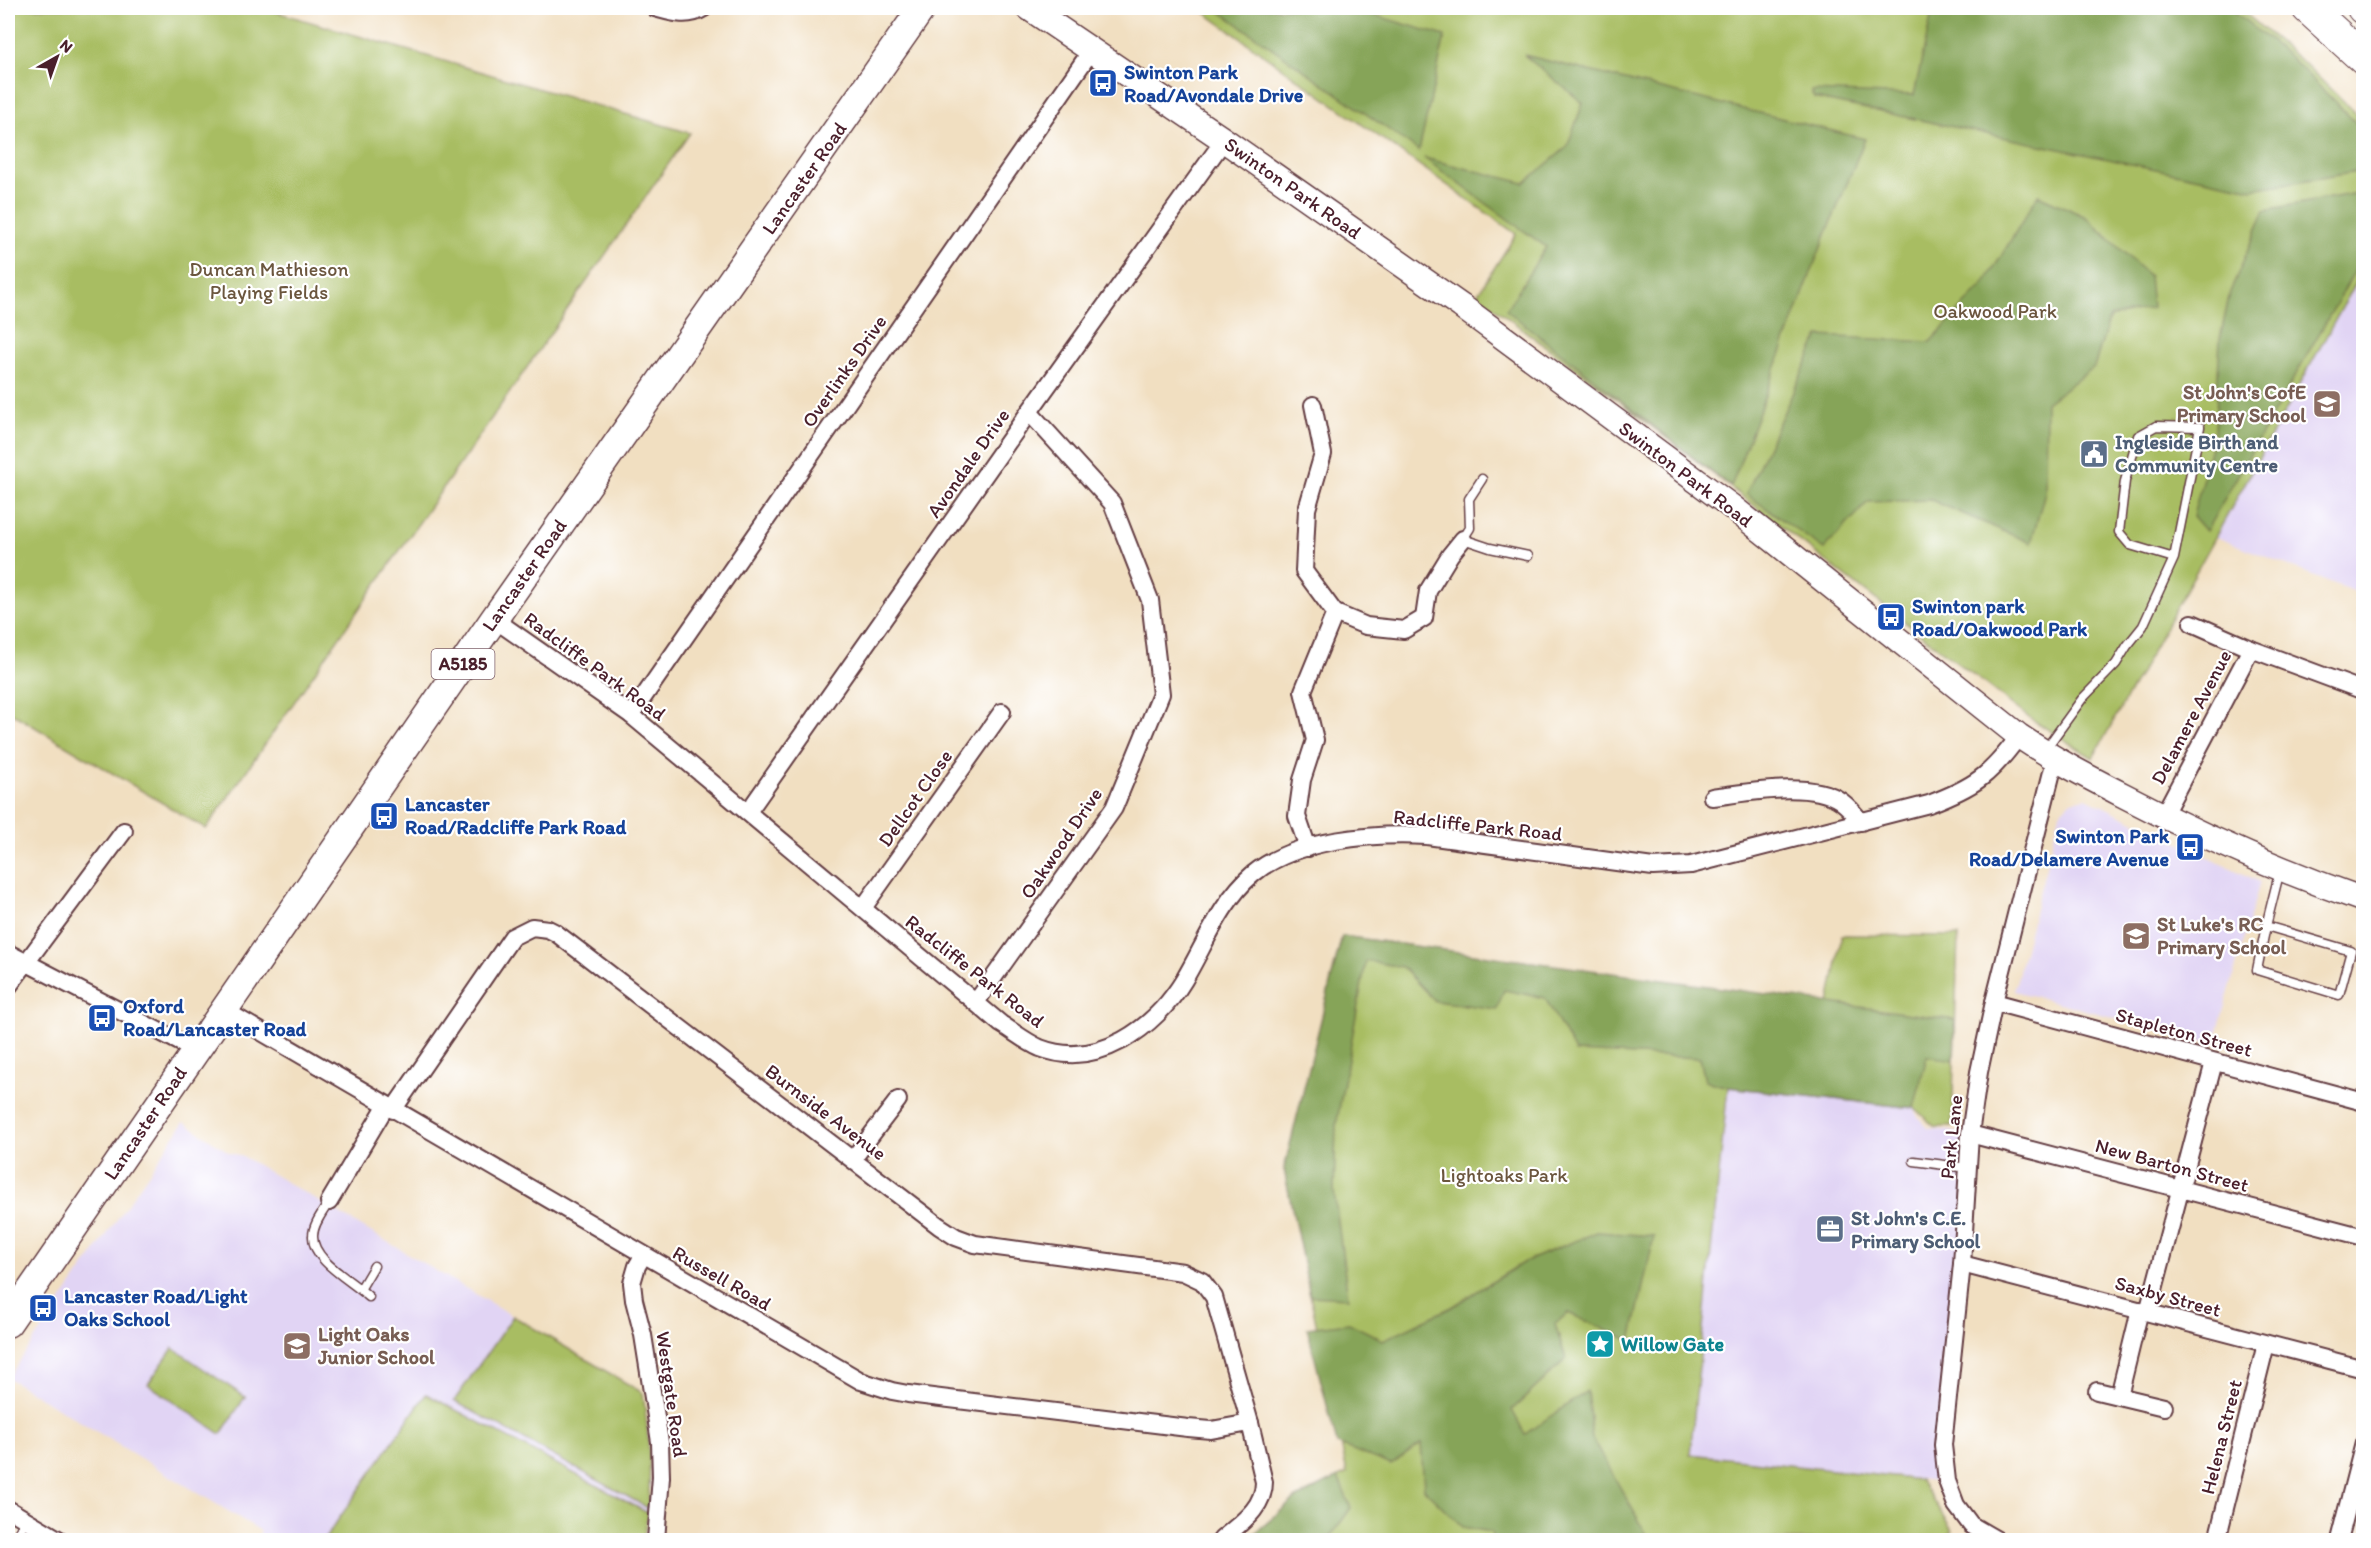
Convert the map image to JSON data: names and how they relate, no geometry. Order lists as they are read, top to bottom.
{
  "streets": {
    "main road": ["Lancaster Road", "A5185"],
    "street": [
      "Swinton Park Road",
      "Overlinks Drive",
      "Avondale Drive",
      "Radcliffe Park Road",
      "Delamere Avenue",
      "Dellcot Close",
      "Oakwood Drive",
      "Stapleton Street",
      "Burnside Avenue",
      "Park Lane",
      "New Barton Street",
      "Russell Road",
      "Saxby Street",
      "Westgate Road",
      "Helena Street"
    ]
  },
  "crossings": [
    ["Lancaster Road", "Radcliffe Park Road"],
    ["Lancaster Road", "Russell Road"],
    ["Swinton Park Road", "Overlinks Drive"],
    ["Swinton Park Road", "Avondale Drive"],
    ["Swinton Park Road", "Radcliffe Park Road"],
    ["Swinton Park Road", "Delamere Avenue"],
    ["Swinton Park Road", "Park Lane"],
    ["Overlinks Drive", "Radcliffe Park Road"],
    ["Avondale Drive", "Radcliffe Park Road"],
    ["Avondale Drive", "Oakwood Drive"],
    ["Radcliffe Park Road", "Dellcot Close"],
    ["Radcliffe Park Road", "Oakwood Drive"],
    ["Stapleton Street", "Park Lane"],
    ["Burnside Avenue", "Russell Road"],
    ["Park Lane", "New Barton Street"],
    ["Park Lane", "Saxby Street"],
    ["Russell Road", "Westgate Road"],
    ["Saxby Street", "Helena Street"]
  ],
  "parks": ["Duncan Mathieson Playing Fields", "Oakwood Park", "Lightoaks Park"],
  "places": {
    "bus stop": [
      "Swinton Park Road/Avondale Drive",
      "Swinton park Road/Oakwood Park",
      "Lancaster Road/Radcliffe Park Road",
      "Swinton Park Road/Delamere Avenue",
      "Oxford Road/Lancaster Road",
      "Lancaster Road/Light Oaks School"
    ],
    "school or university": ["St John's CofE Primary School", "St Luke's RC Primary School", "Light Oaks Junior School"],
    "public building": ["Ingleside Birth and Community Centre"],
    "office": ["St John's C.E. Primary School"],
    "place": ["Willow Gate"]
  },
  "north": "top right"
}
